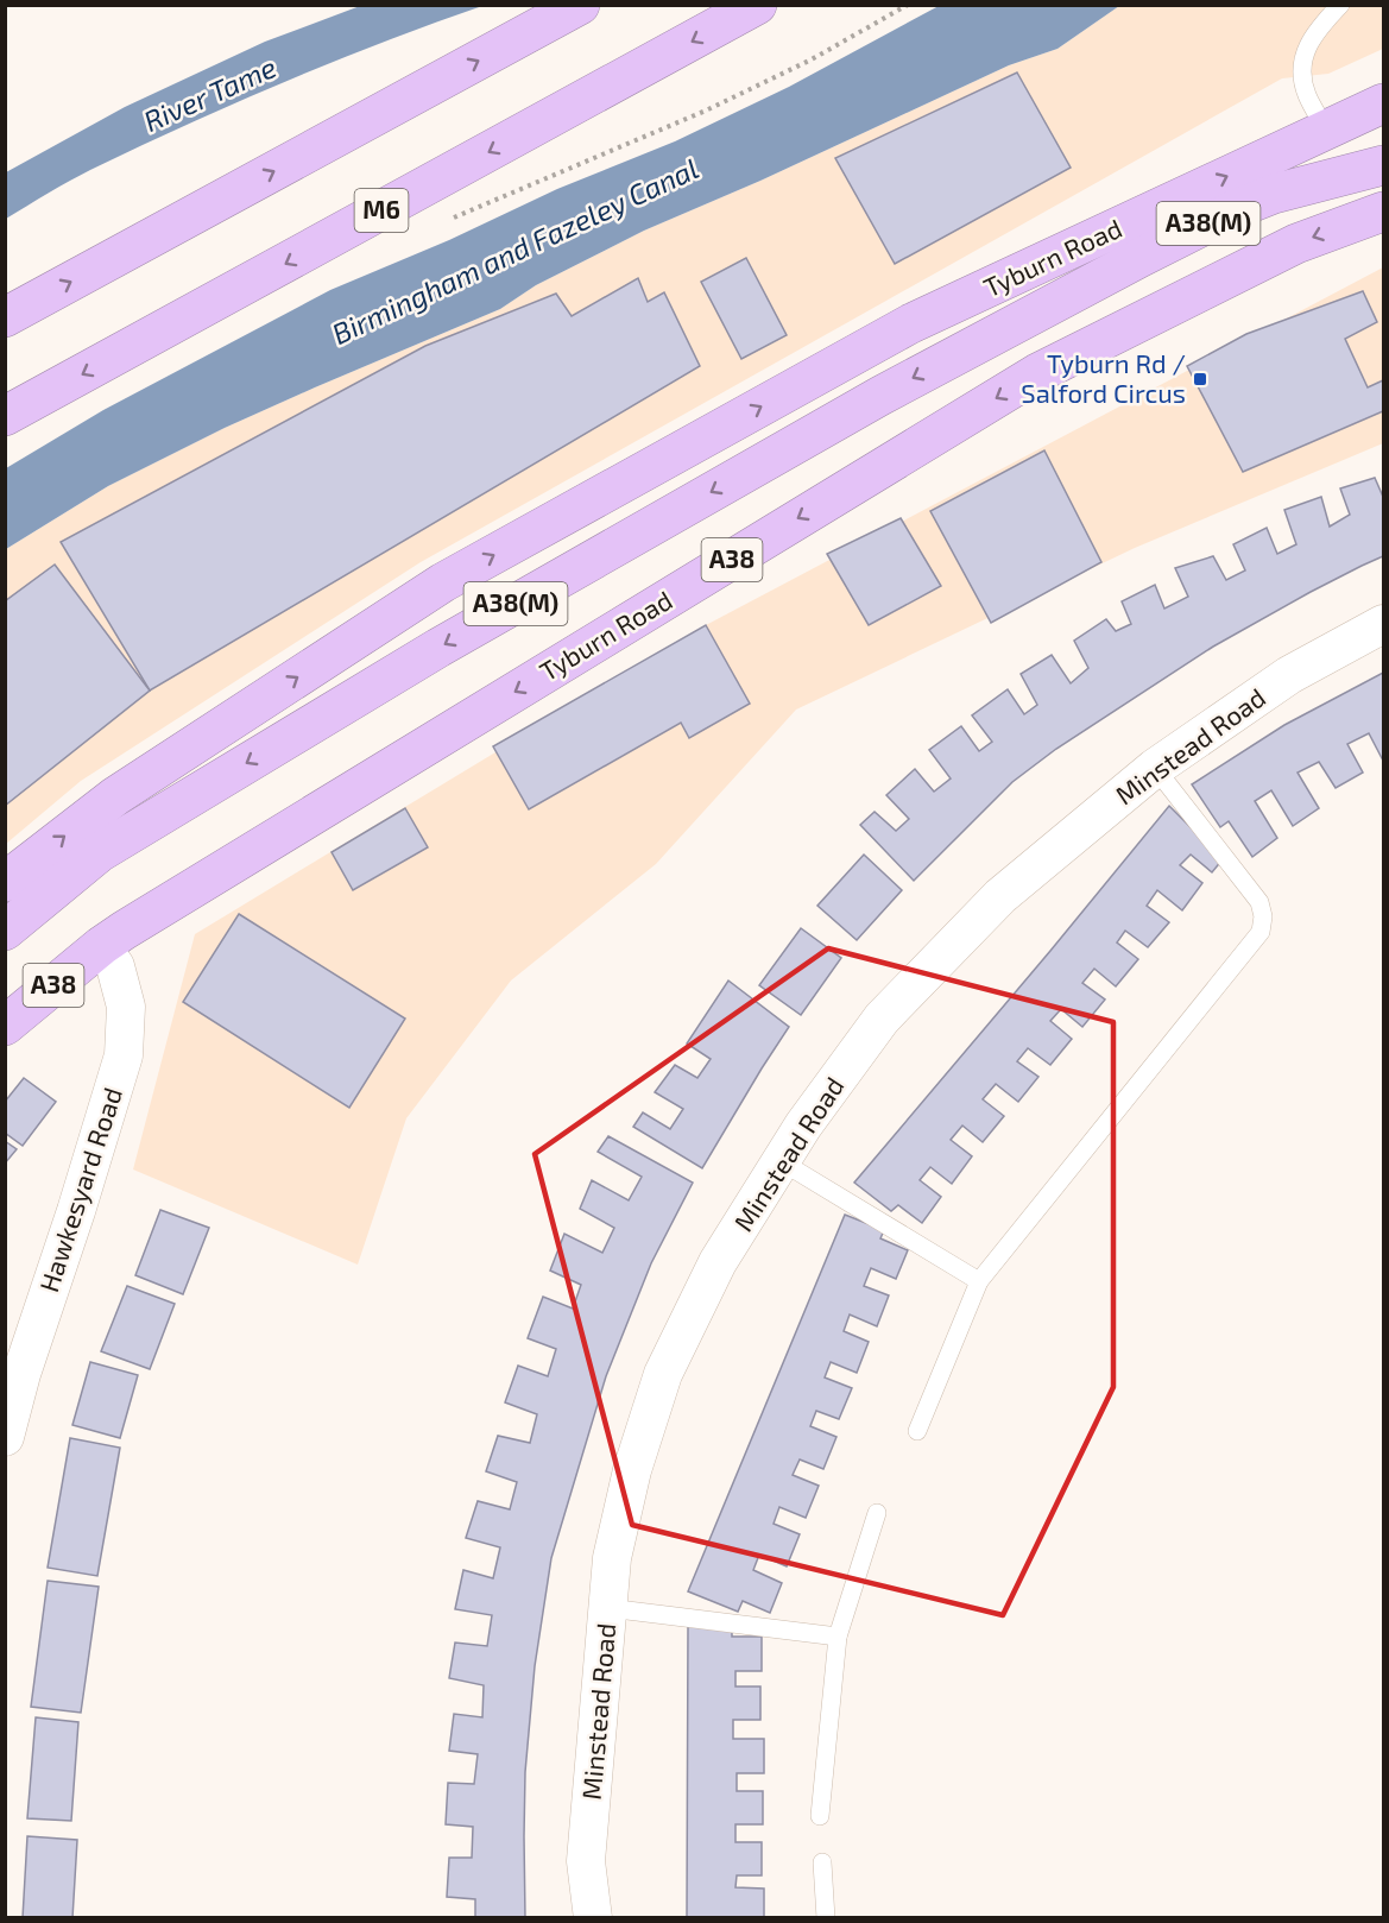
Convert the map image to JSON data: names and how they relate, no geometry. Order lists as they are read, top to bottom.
{
  "streets": {
    "highway": [
      "M6",
      "A38(M)",
      "Tyburn Road",
      "A38"
    ],
    "street": ["Minstead Road", "Hawkesyard Road"]
  },
  "crossings": [
    ["A38(M)", "Tyburn Road"],
    ["Tyburn Road", "Hawkesyard Road"]
  ],
  "water": ["River Tame", "Birmingham and Fazeley Canal"],
  "places": {
    "transit": ["Tyburn Rd / Salford Circus"]
  }
}
